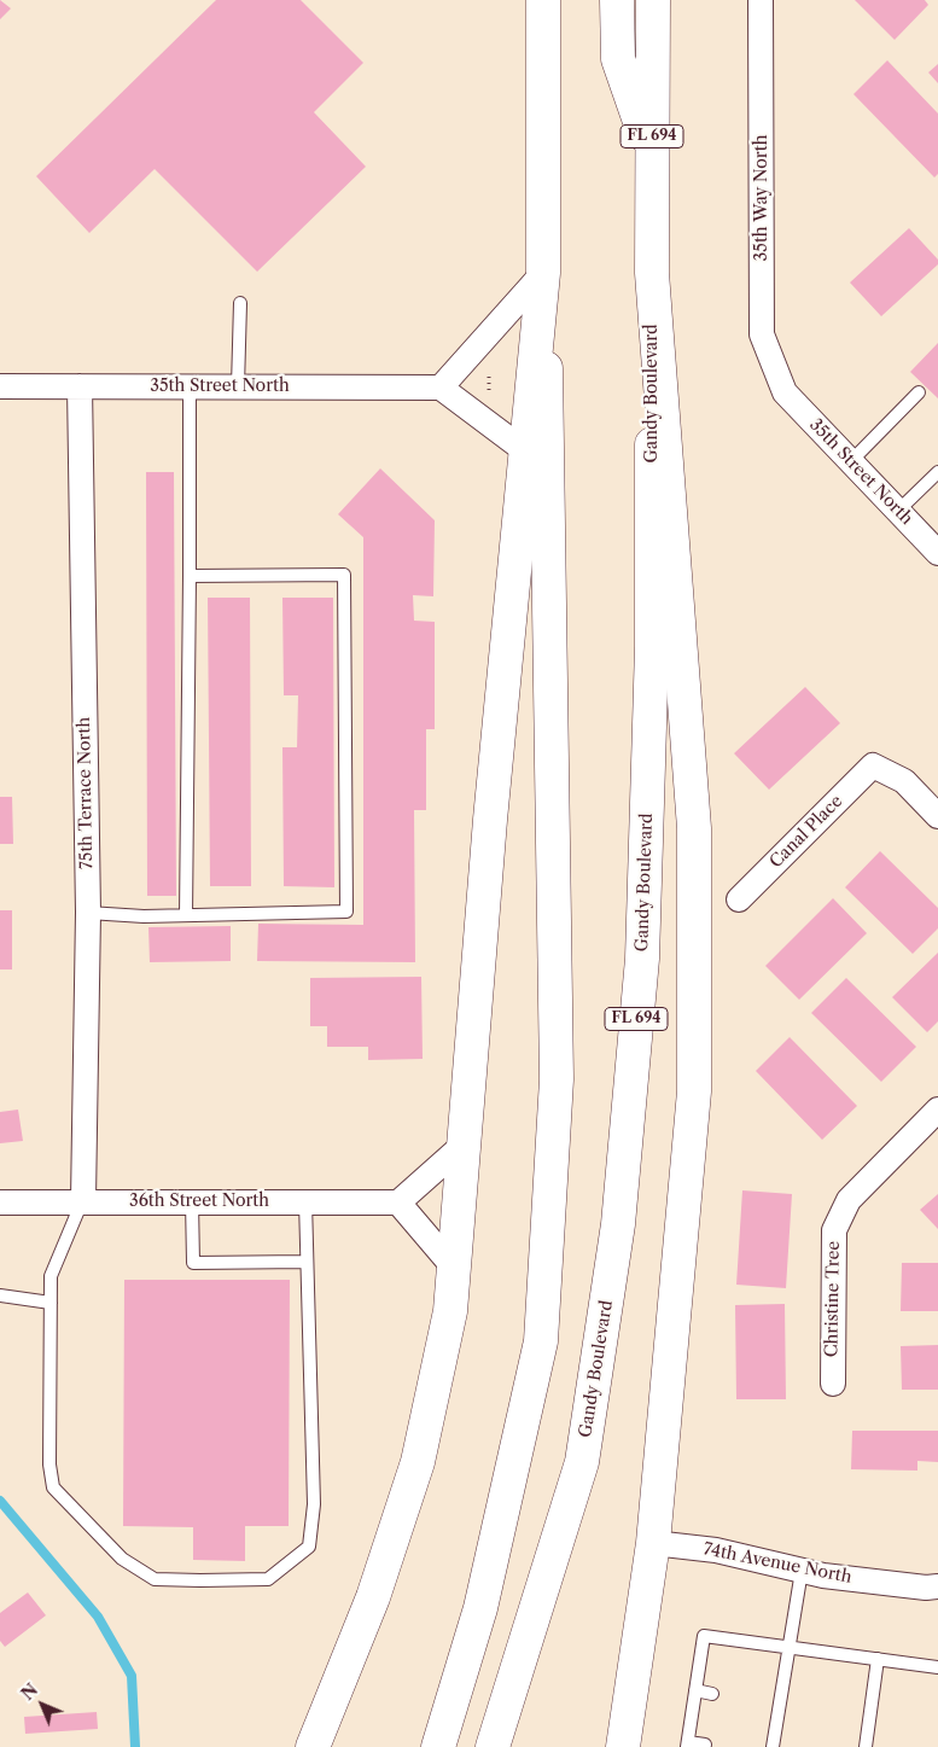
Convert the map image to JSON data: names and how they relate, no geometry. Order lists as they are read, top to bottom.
{
  "streets": {
    "main road": ["FL 694", "Gandy Boulevard"],
    "street": [
      "35th Way North",
      "35th Street North",
      "75th Terrace North",
      "Canal Place",
      "36th Street North",
      "Christine Tree",
      "74th Avenue North"
    ]
  },
  "crossings": [
    ["35th Way North", "35th Street North"],
    ["35th Street North", "75th Terrace North"],
    ["75th Terrace North", "36th Street North"]
  ],
  "north": "top left"
}
